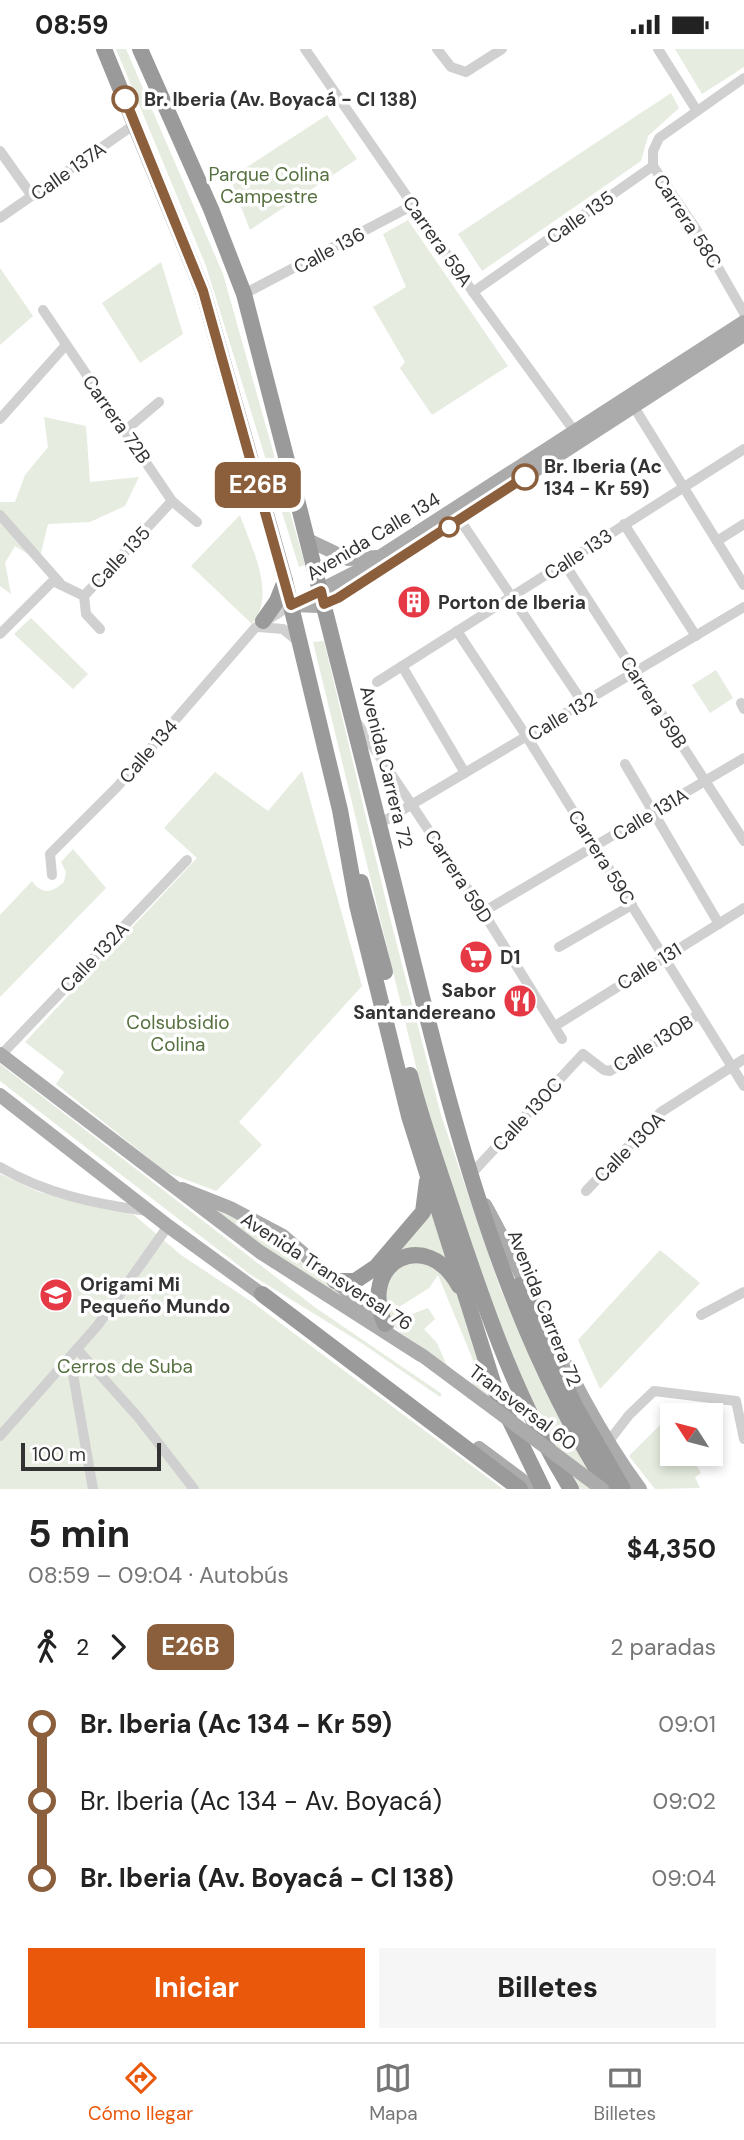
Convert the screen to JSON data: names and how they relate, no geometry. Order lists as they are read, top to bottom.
{
  "streets": {
    "highway": ["Avenida Carrera 72"],
    "main road": ["Avenida Calle 134", "Avenida Transversal 76", "Transversal 60"],
    "street": [
      "Calle 137A",
      "Calle 135",
      "Carrera 58C",
      "Carrera 59A",
      "Calle 136",
      "Carrera 72B",
      "Calle 133",
      "Carrera 59B",
      "Calle 132",
      "Calle 134",
      "Calle 131A",
      "Carrera 59C",
      "Carrera 59D",
      "Calle 132A",
      "Calle 131",
      "Calle 130B",
      "Calle 130C",
      "Calle 130A"
    ]
  },
  "crossings": [
    ["Calle 135", "Carrera 58C"],
    ["Calle 135", "Carrera 59A"],
    ["Calle 135", "Carrera 72B"],
    ["Carrera 59A", "Calle 136"],
    ["Carrera 59A", "Avenida Calle 134"],
    ["Calle 136", "Avenida Carrera 72"],
    ["Avenida Calle 134", "Calle 134"],
    ["Avenida Calle 134", "Avenida Carrera 72"],
    ["Calle 133", "Carrera 59B"],
    ["Calle 133", "Carrera 59C"],
    ["Carrera 59B", "Calle 132"],
    ["Carrera 59B", "Calle 131A"],
    ["Calle 132", "Avenida Carrera 72"],
    ["Calle 132", "Carrera 59C"],
    ["Calle 132", "Carrera 59D"],
    ["Avenida Carrera 72", "Carrera 59D"],
    ["Avenida Carrera 72", "Calle 130C"],
    ["Calle 131A", "Carrera 59C"],
    ["Calle 131A", "Carrera 59D"],
    ["Carrera 59C", "Calle 131"],
    ["Carrera 59C", "Calle 130B"],
    ["Carrera 59C", "Calle 130A"],
    ["Carrera 59D", "Calle 131"],
    ["Calle 132A", "Avenida Transversal 76"],
    ["Calle 130B", "Calle 130C"],
    ["Avenida Transversal 76", "Transversal 60"]
  ],
  "parks": ["Parque Colina Campestre", "Colsubsidio Colina", "Cerros de Suba"],
  "places": {
    "other": ["Br. Iberia (Av. Boyacá - Cl 138)", "Br. Iberia (Ac 134 - Kr 59)"],
    "building": ["Porton de Iberia"],
    "supermarket": ["D1"],
    "restaurant": ["Sabor Santandereano"],
    "school or university": ["Origami Mi Pequeño Mundo"]
  },
  "lines": ["bus line E26B"],
  "scale_bar": "100 m",
  "north": "top left",
  "page": {
    "status": "08:59",
    "on_map": "E26B",
    "scale": "100 m",
    "heading": ["5 min", "08:59 – 09:04 · Autobús", "$4,350"],
    "legs": ["2", "E26B", "2 paradas"],
    "list": [
      {
        "name": "Br. Iberia (Ac 134 - Kr 59)",
        "value": "09:01"
      },
      {
        "name": "Br. Iberia (Ac 134 - Av. Boyacá)",
        "value": "09:02"
      },
      {
        "name": "Br. Iberia (Av. Boyacá - Cl 138)",
        "value": "09:04"
      }
    ],
    "buttons": ["Iniciar", "Billetes"],
    "tabs": ["Cómo llegar", "Mapa", "Billetes"]
  }
}
